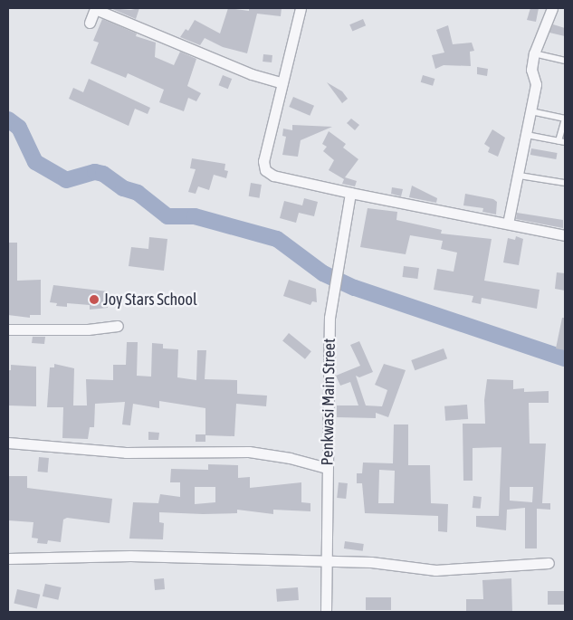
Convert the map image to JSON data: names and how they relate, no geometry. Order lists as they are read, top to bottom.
{
  "streets": {
    "street": ["Penkwasi Main Street"]
  },
  "places": ["Joy Stars School"]
}
